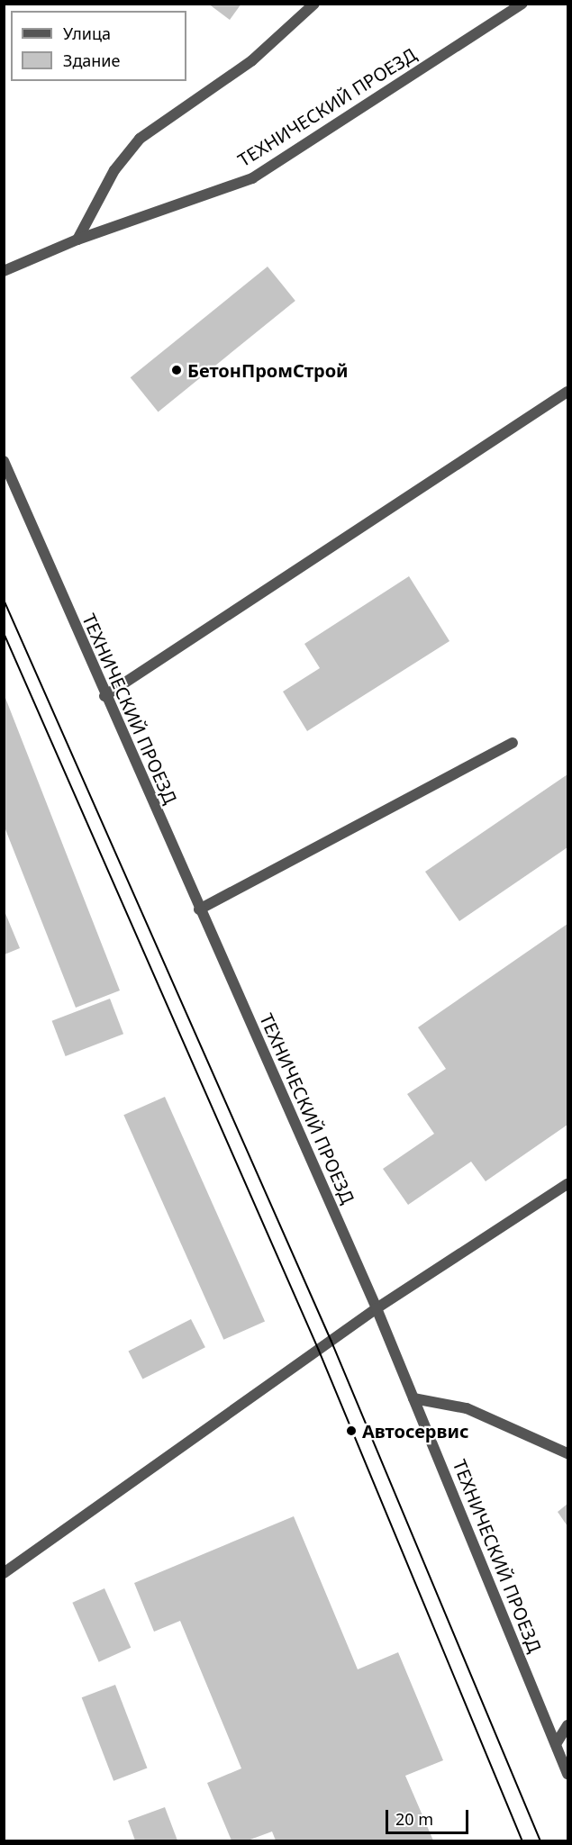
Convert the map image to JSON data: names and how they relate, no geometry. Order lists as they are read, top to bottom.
{
  "streets": {
    "street": ["ТЕХНИЧЕСКИЙ ПРОЕЗД"]
  },
  "places": ["БетонПромСтрой", "Автосервис"],
  "legend": ["Улица", "Здание"],
  "scale_bar": "20 m"
}
